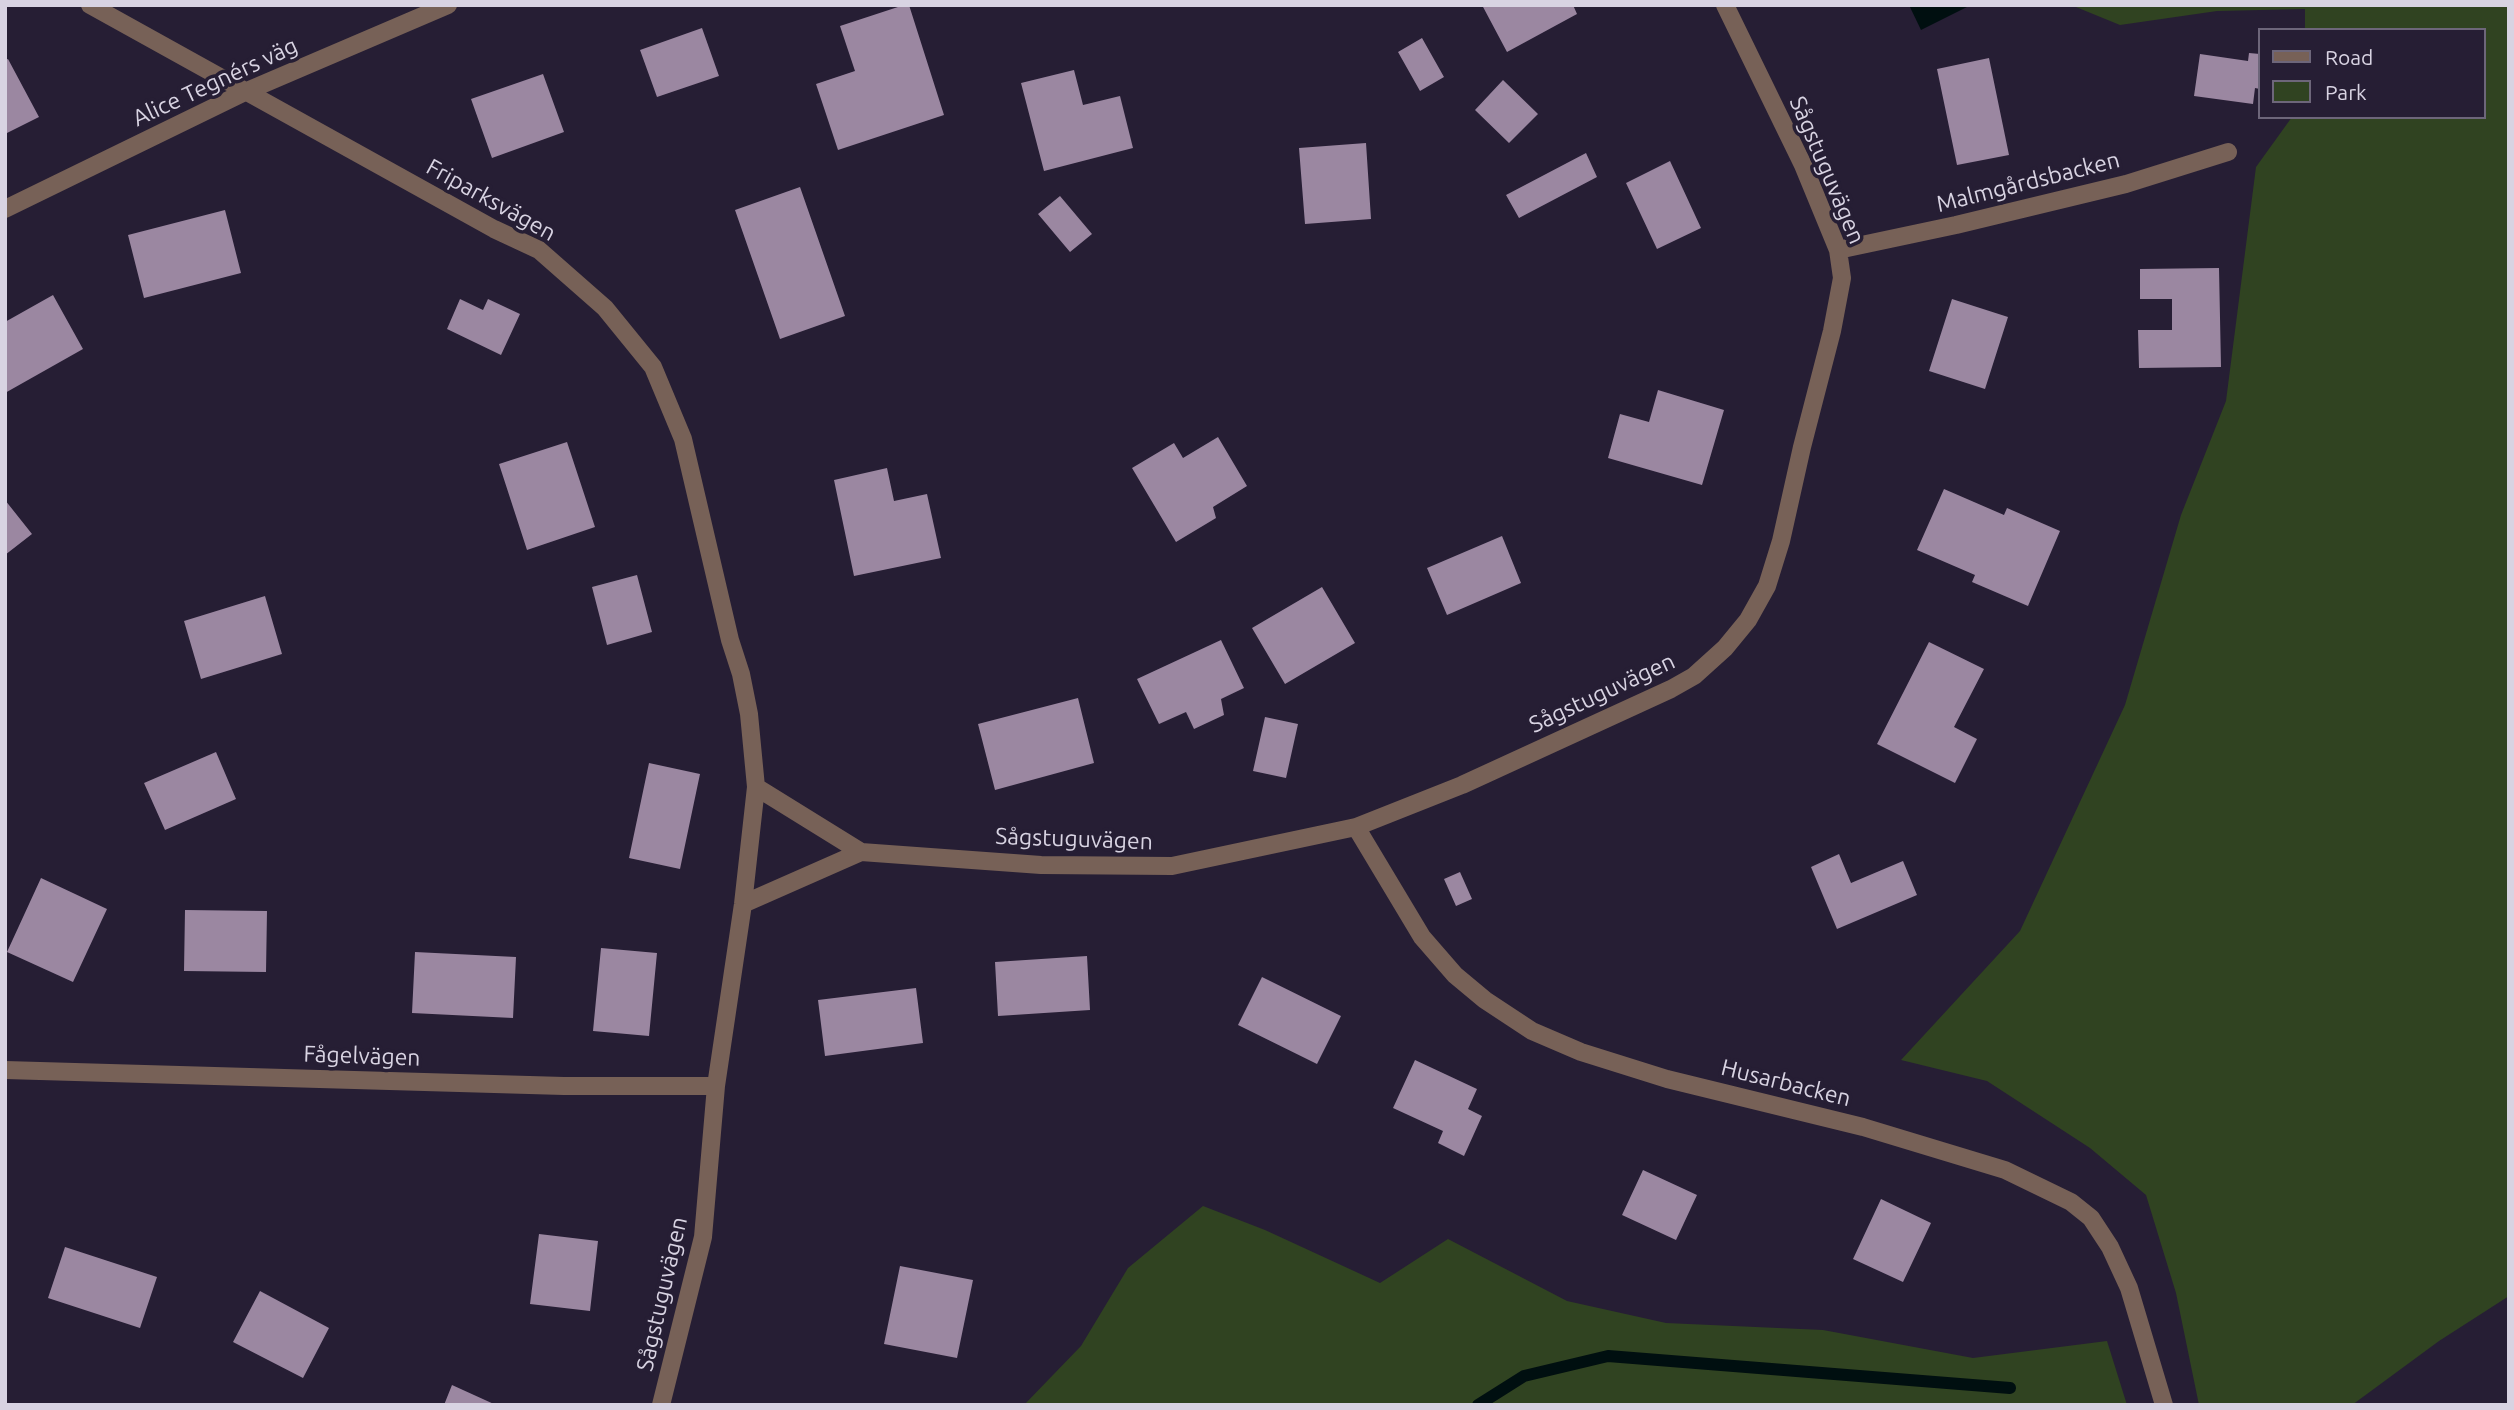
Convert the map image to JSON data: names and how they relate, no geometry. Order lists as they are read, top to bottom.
{
  "streets": {
    "street": [
      "Alice Tegnérs väg",
      "Sågstuguvägen",
      "Malmgårdsbacken",
      "Friparksvägen",
      "Fågelvägen",
      "Husarbacken"
    ]
  },
  "crossings": [
    ["Alice Tegnérs väg", "Friparksvägen"],
    ["Sågstuguvägen", "Malmgårdsbacken"],
    ["Sågstuguvägen", "Friparksvägen"],
    ["Sågstuguvägen", "Fågelvägen"],
    ["Sågstuguvägen", "Husarbacken"]
  ],
  "legend": ["Road", "Park"]
}
